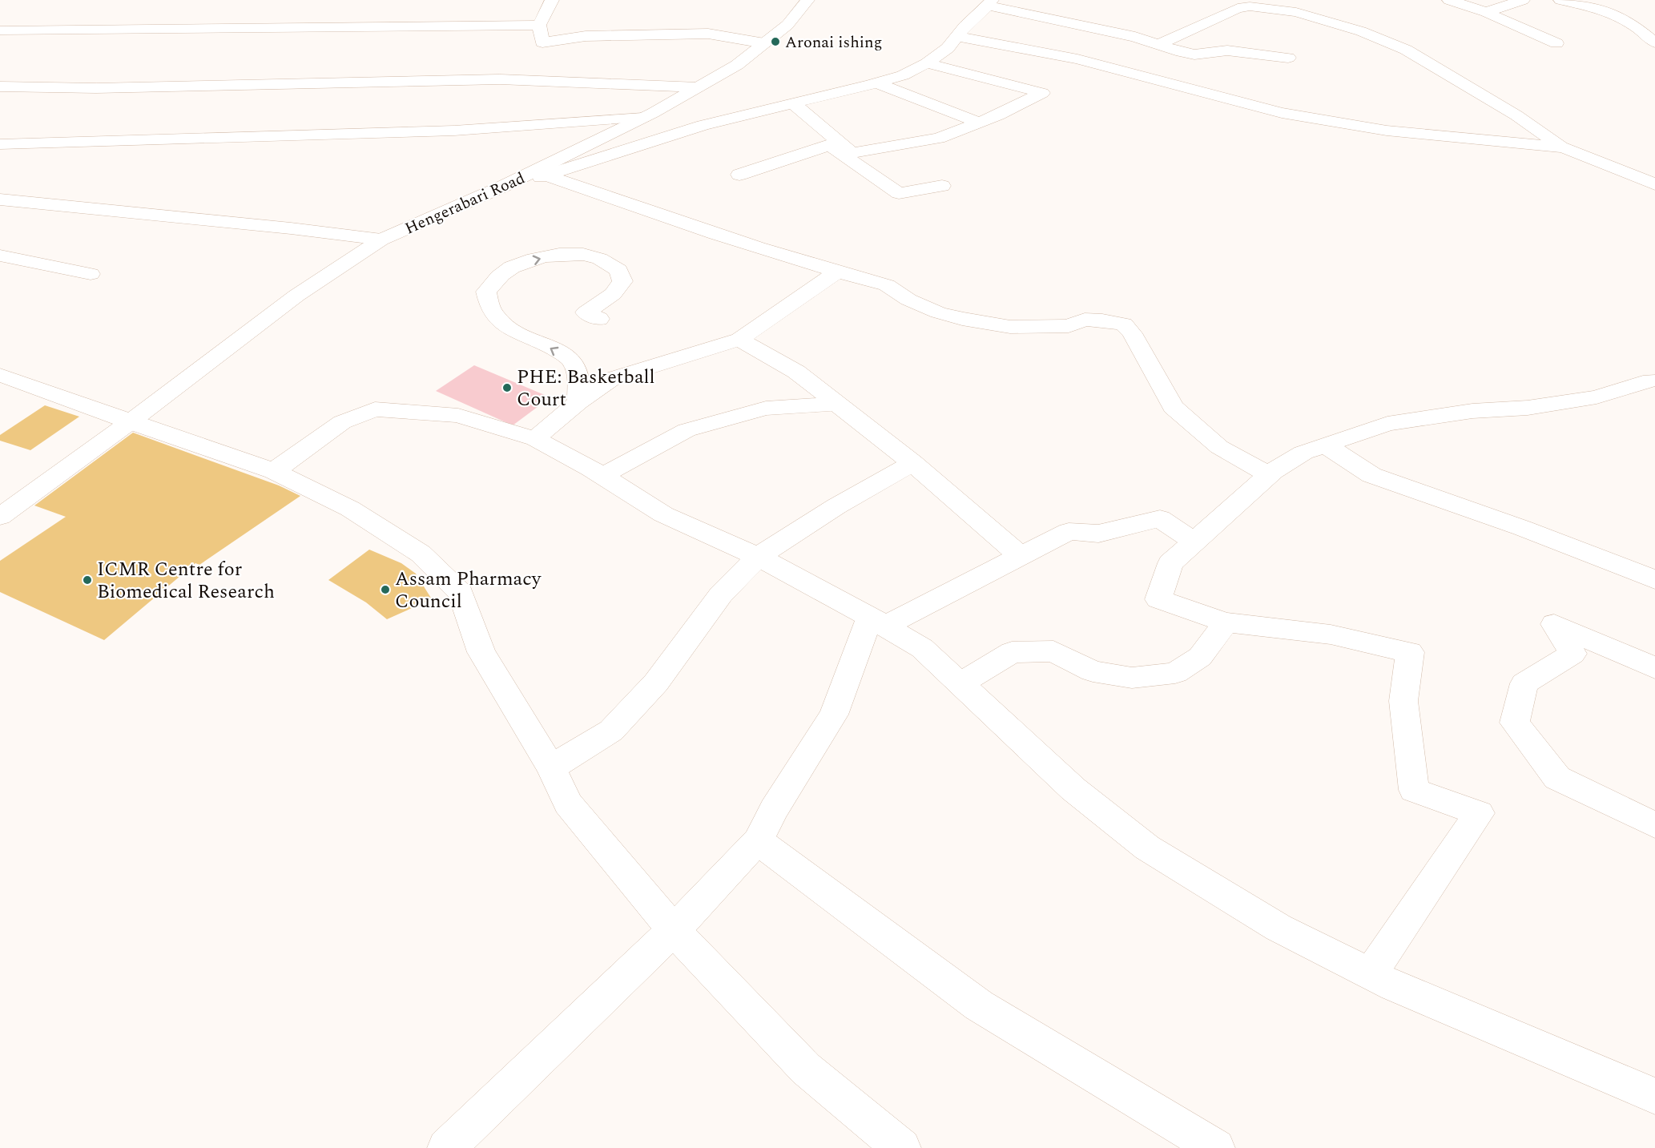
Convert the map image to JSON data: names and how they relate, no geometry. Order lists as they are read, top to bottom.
{
  "streets": {
    "street": ["Hengerabari Road"]
  },
  "places": [
    "Aronai ishing",
    "PHE: Basketball Court",
    "ICMR Centre for Biomedical Research",
    "Assam Pharmacy Council"
  ]
}
